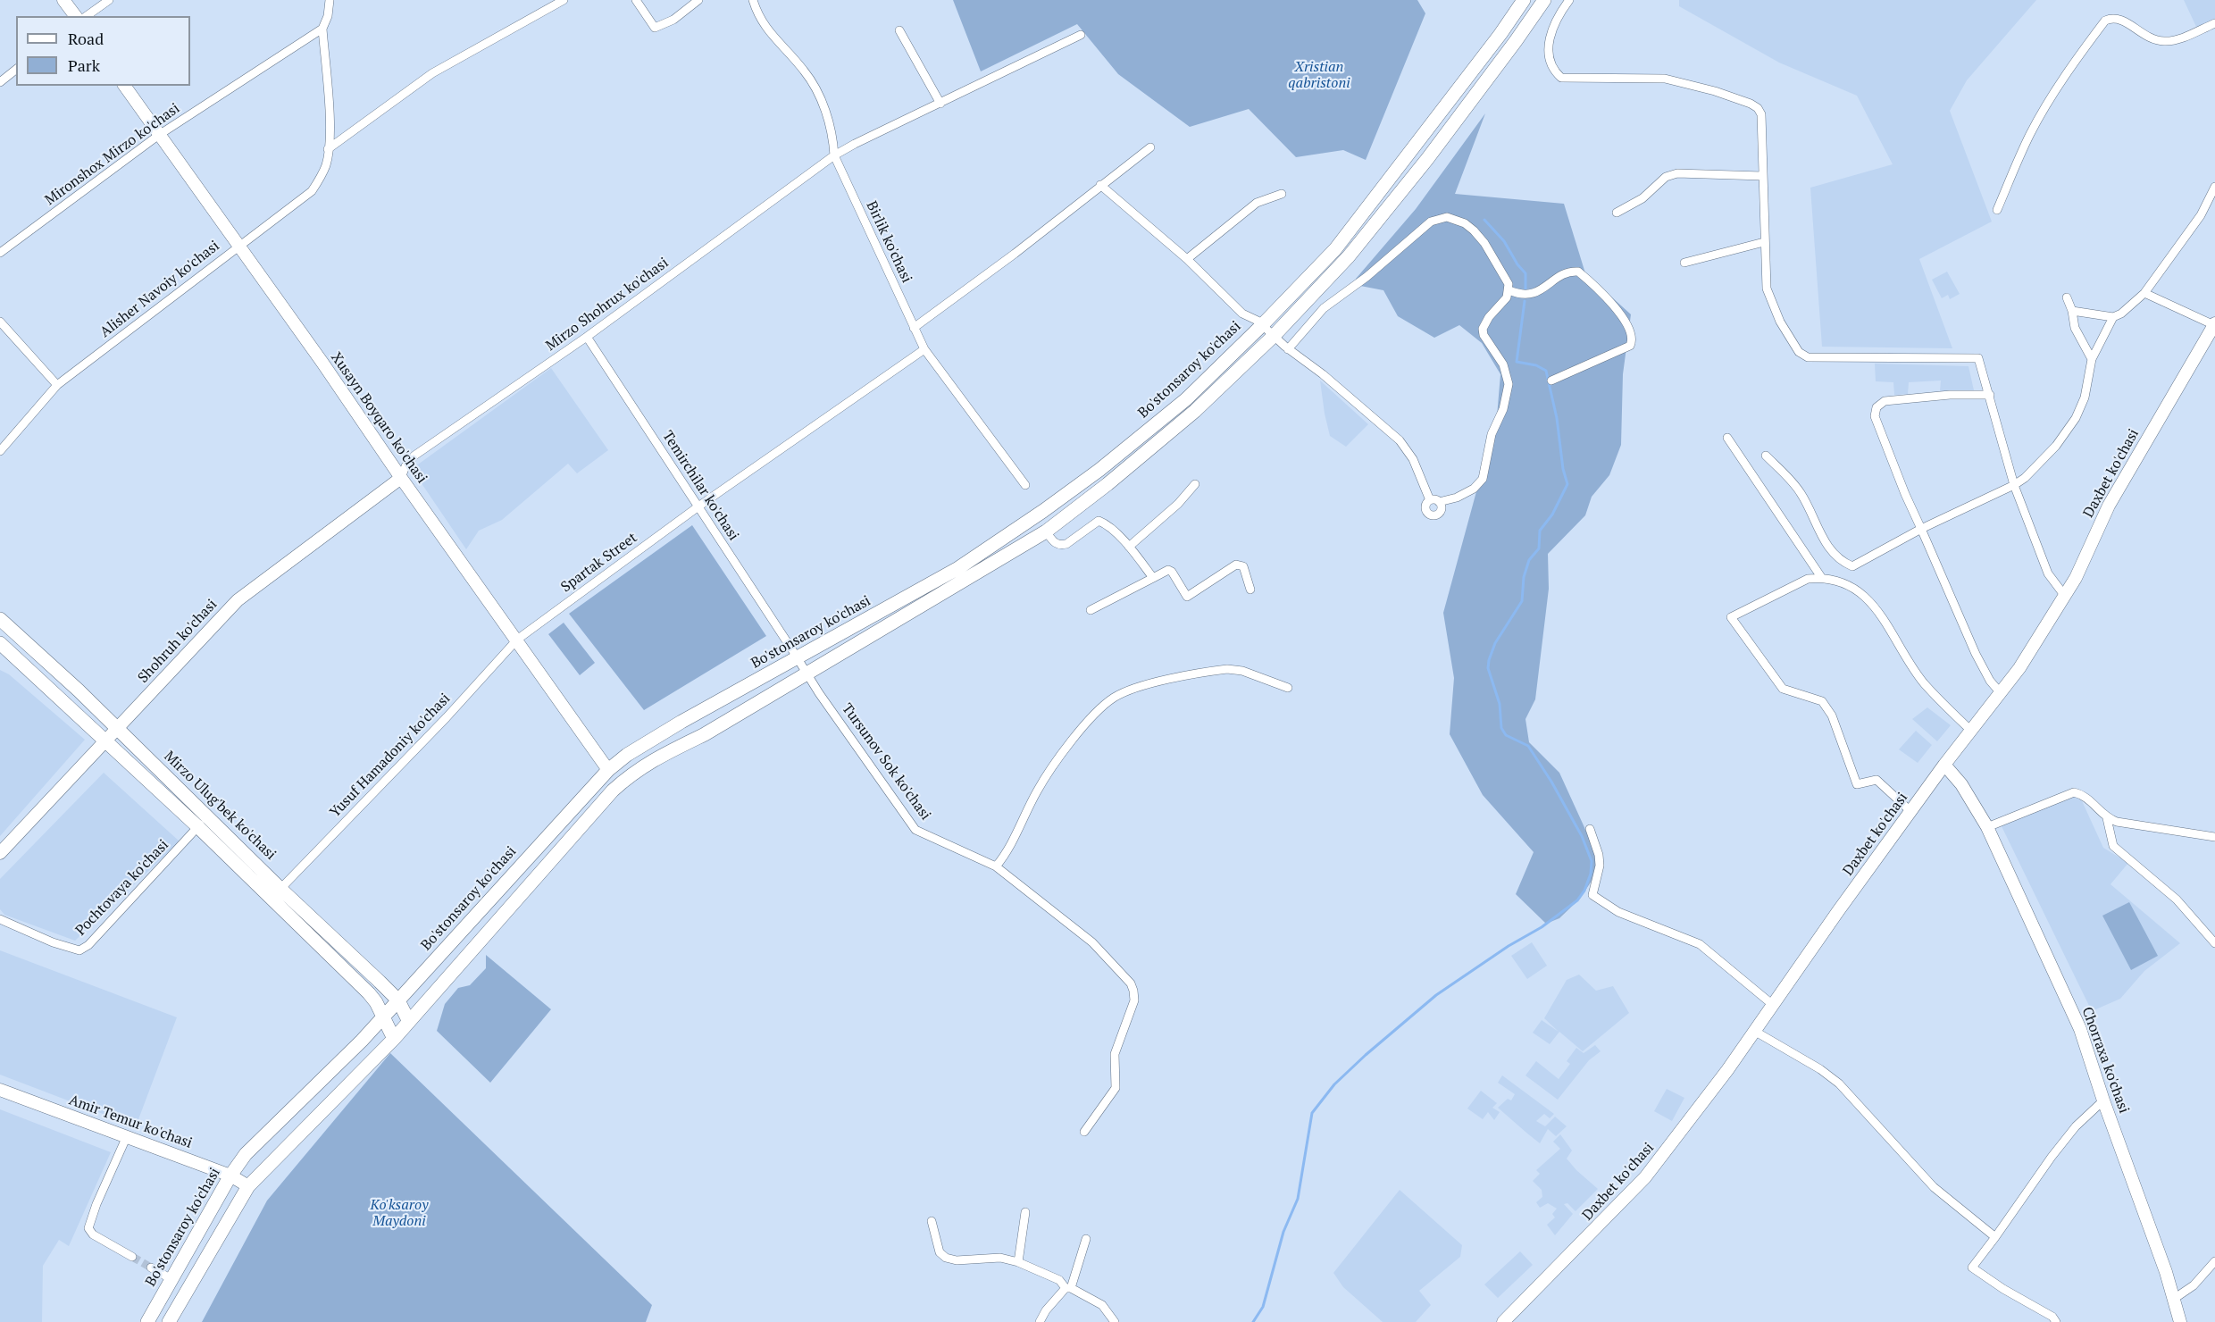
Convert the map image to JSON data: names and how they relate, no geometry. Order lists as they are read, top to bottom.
{
  "streets": {
    "main road": [
      "Bo'stonsaroy ko'chasi",
      "Xusayn Boyqaro ko'chasi",
      "Daxbet ko'chasi",
      "Shohruh ko'chasi",
      "Mirzo Ulug'bek ko'chasi",
      "Chorraxa ko'chasi",
      "Amir Temur ko'chasi"
    ],
    "street": [
      "Mironshox Mirzo ko'chasi",
      "Birlik ko'chasi",
      "Alisher Navoiy ko'chasi",
      "Mirzo Shohrux ko'chasi",
      "Temirchilar ko'chasi",
      "Spartak Street",
      "Yusuf Hamadoniy ko'chasi",
      "Tursunov Sok ko'chasi",
      "Pochtovaya ko'chasi"
    ]
  },
  "crossings": [
    ["Mironshox Mirzo ko'chasi", "Alisher Navoiy ko'chasi"],
    ["Mironshox Mirzo ko'chasi", "Xusayn Boyqaro ko'chasi"],
    ["Birlik ko'chasi", "Mirzo Shohrux ko'chasi"],
    ["Birlik ko'chasi", "Spartak Street"],
    ["Alisher Navoiy ko'chasi", "Xusayn Boyqaro ko'chasi"],
    ["Mirzo Shohrux ko'chasi", "Xusayn Boyqaro ko'chasi"],
    ["Mirzo Shohrux ko'chasi", "Temirchilar ko'chasi"],
    ["Mirzo Shohrux ko'chasi", "Shohruh ko'chasi"],
    ["Bo'stonsaroy ko'chasi", "Xusayn Boyqaro ko'chasi"],
    ["Bo'stonsaroy ko'chasi", "Temirchilar ko'chasi"],
    ["Bo'stonsaroy ko'chasi", "Tursunov Sok ko'chasi"],
    ["Bo'stonsaroy ko'chasi", "Mirzo Ulug'bek ko'chasi"],
    ["Bo'stonsaroy ko'chasi", "Amir Temur ko'chasi"],
    ["Xusayn Boyqaro ko'chasi", "Spartak Street"],
    ["Xusayn Boyqaro ko'chasi", "Shohruh ko'chasi"],
    ["Xusayn Boyqaro ko'chasi", "Yusuf Hamadoniy ko'chasi"],
    ["Daxbet ko'chasi", "Chorraxa ko'chasi"],
    ["Temirchilar ko'chasi", "Spartak Street"],
    ["Temirchilar ko'chasi", "Tursunov Sok ko'chasi"],
    ["Spartak Street", "Yusuf Hamadoniy ko'chasi"],
    ["Shohruh ko'chasi", "Mirzo Ulug'bek ko'chasi"],
    ["Yusuf Hamadoniy ko'chasi", "Mirzo Ulug'bek ko'chasi"],
    ["Mirzo Ulug'bek ko'chasi", "Pochtovaya ko'chasi"]
  ],
  "parks": ["Xristian qabristoni", "Ko'ksaroy Maydoni"],
  "legend": ["Road", "Park"]
}
